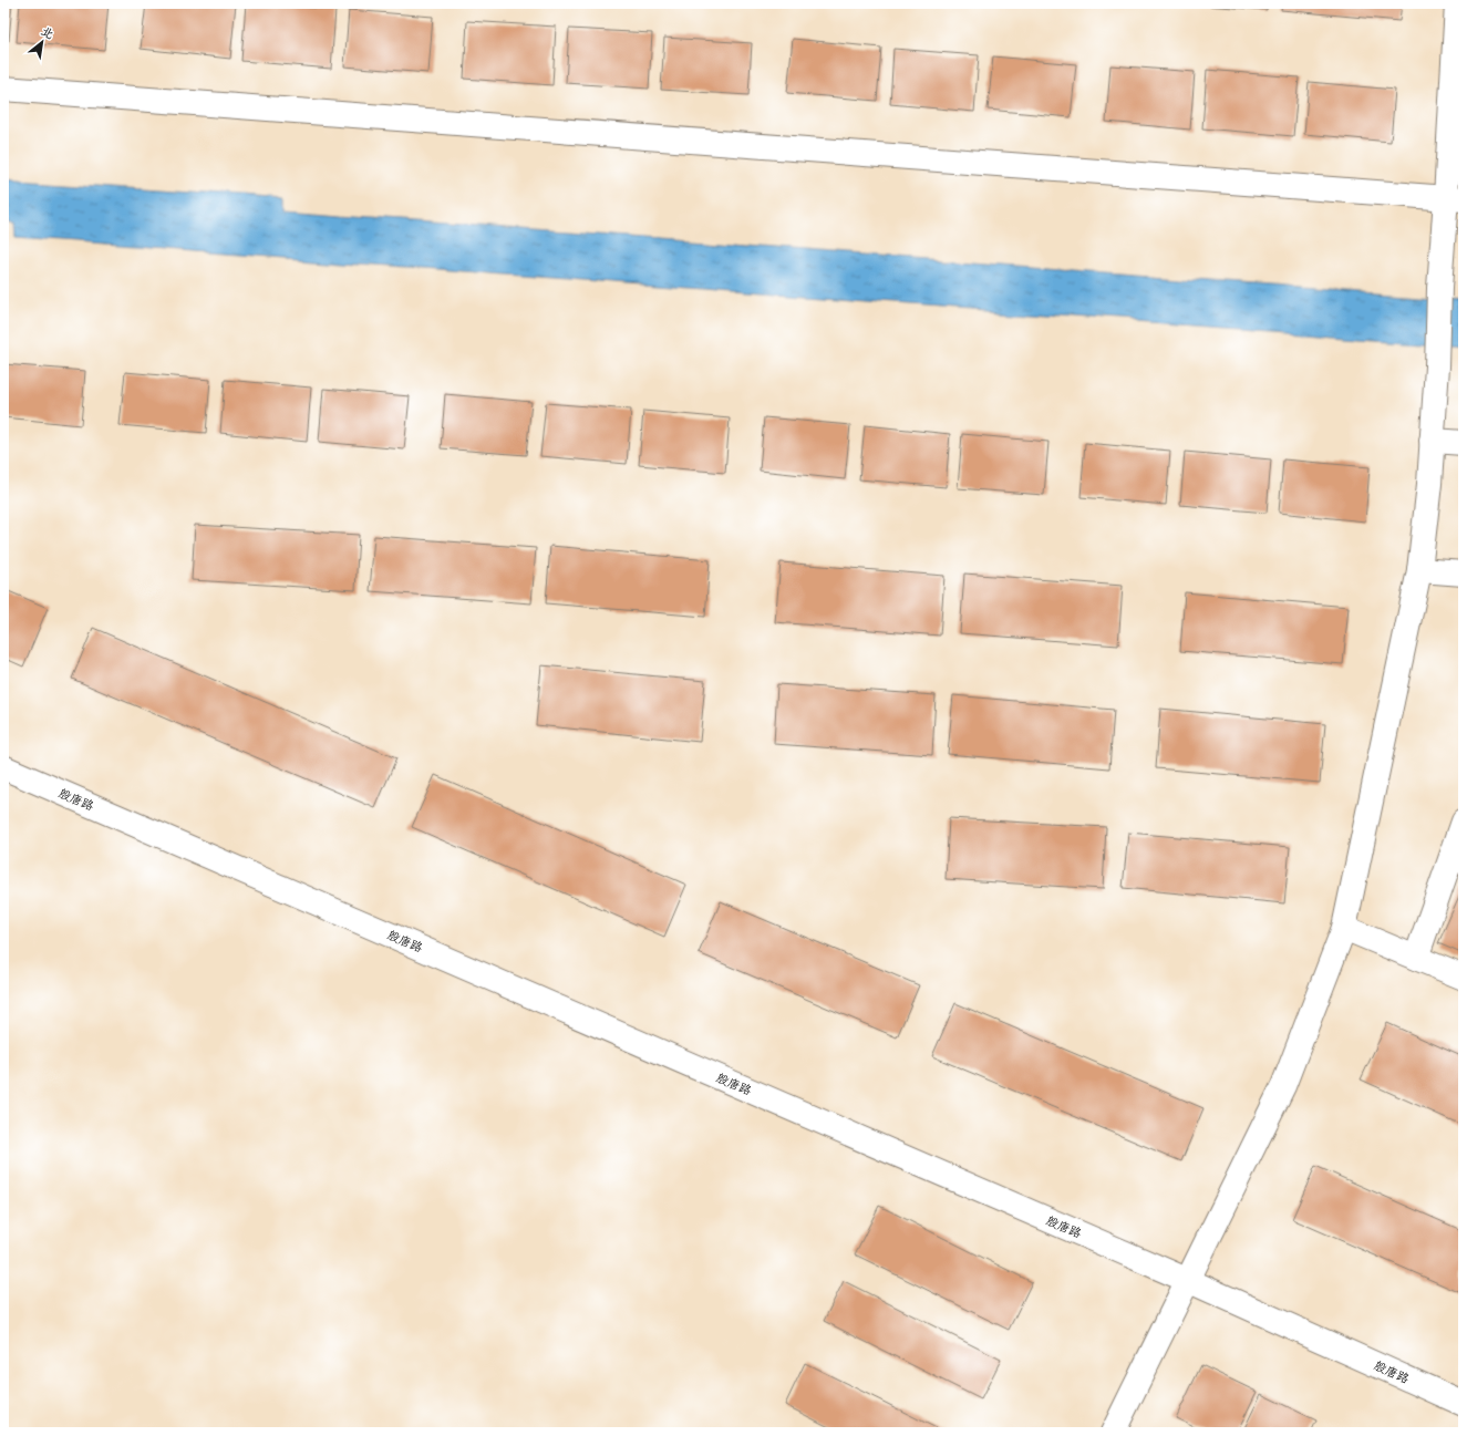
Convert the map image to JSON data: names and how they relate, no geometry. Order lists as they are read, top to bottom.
{
  "streets": {
    "street": ["殷唐路"]
  },
  "north": "top right"
}
